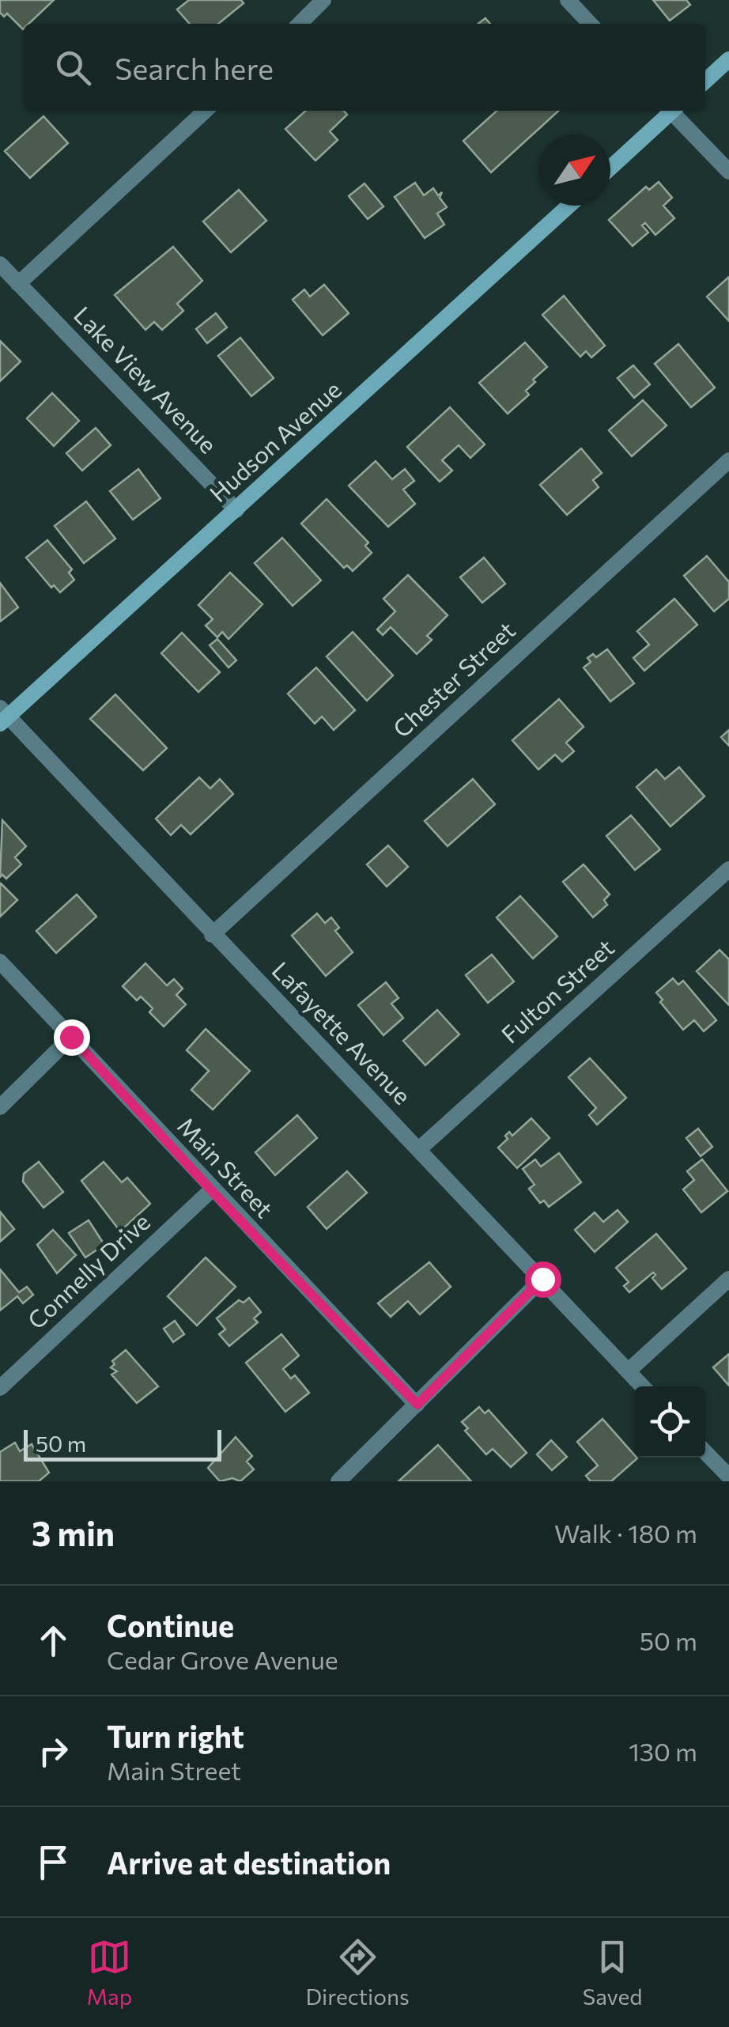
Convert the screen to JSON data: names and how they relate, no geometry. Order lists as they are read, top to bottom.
{
  "streets": {
    "street": [
      "Lake View Avenue",
      "Hudson Avenue",
      "Chester Street",
      "Fulton Street",
      "Lafayette Avenue",
      "Main Street",
      "Connelly Drive"
    ]
  },
  "crossings": [
    ["Lake View Avenue", "Hudson Avenue"],
    ["Hudson Avenue", "Lafayette Avenue"],
    ["Chester Street", "Lafayette Avenue"],
    ["Fulton Street", "Lafayette Avenue"],
    ["Main Street", "Connelly Drive"]
  ],
  "scale_bar": "50 m",
  "north": "top right",
  "page": {
    "search": "Search here",
    "scale": "50 m",
    "heading": ["3 min", "Walk · 180 m"],
    "list": [
      ["Continue", "Cedar Grove Avenue", "50 m"],
      ["Turn right", "Main Street", "130 m"],
      "Arrive at destination"
    ],
    "nav": ["Map", "Directions", "Saved"]
  }
}
